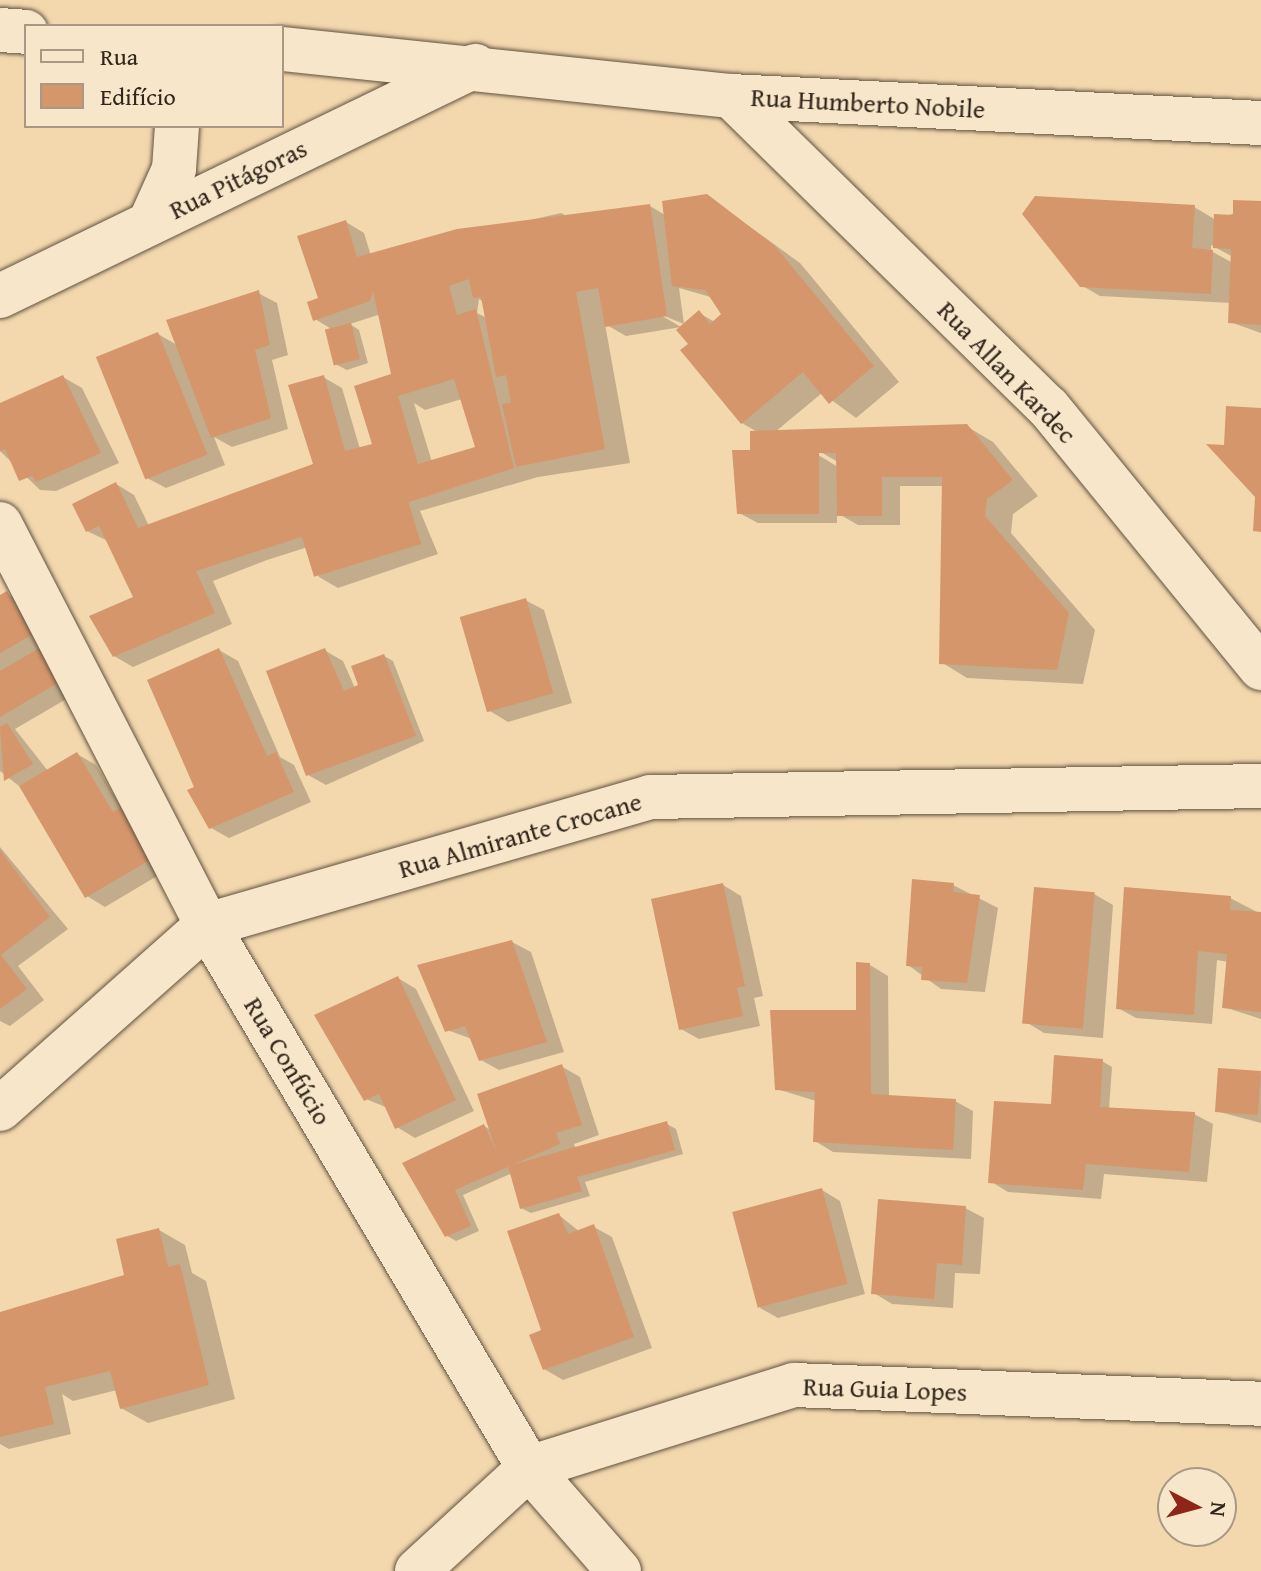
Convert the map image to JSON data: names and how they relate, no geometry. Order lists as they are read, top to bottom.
{
  "streets": {
    "street": [
      "Rua Humberto Nobile",
      "Rua Pitágoras",
      "Rua Allan Kardec",
      "Rua Almirante Crocane",
      "Rua Confúcio",
      "Rua Guia Lopes"
    ]
  },
  "crossings": [
    ["Rua Humberto Nobile", "Rua Pitágoras"],
    ["Rua Humberto Nobile", "Rua Allan Kardec"],
    ["Rua Almirante Crocane", "Rua Confúcio"],
    ["Rua Confúcio", "Rua Guia Lopes"]
  ],
  "legend": ["Rua", "Edifício"],
  "north": "right"
}
